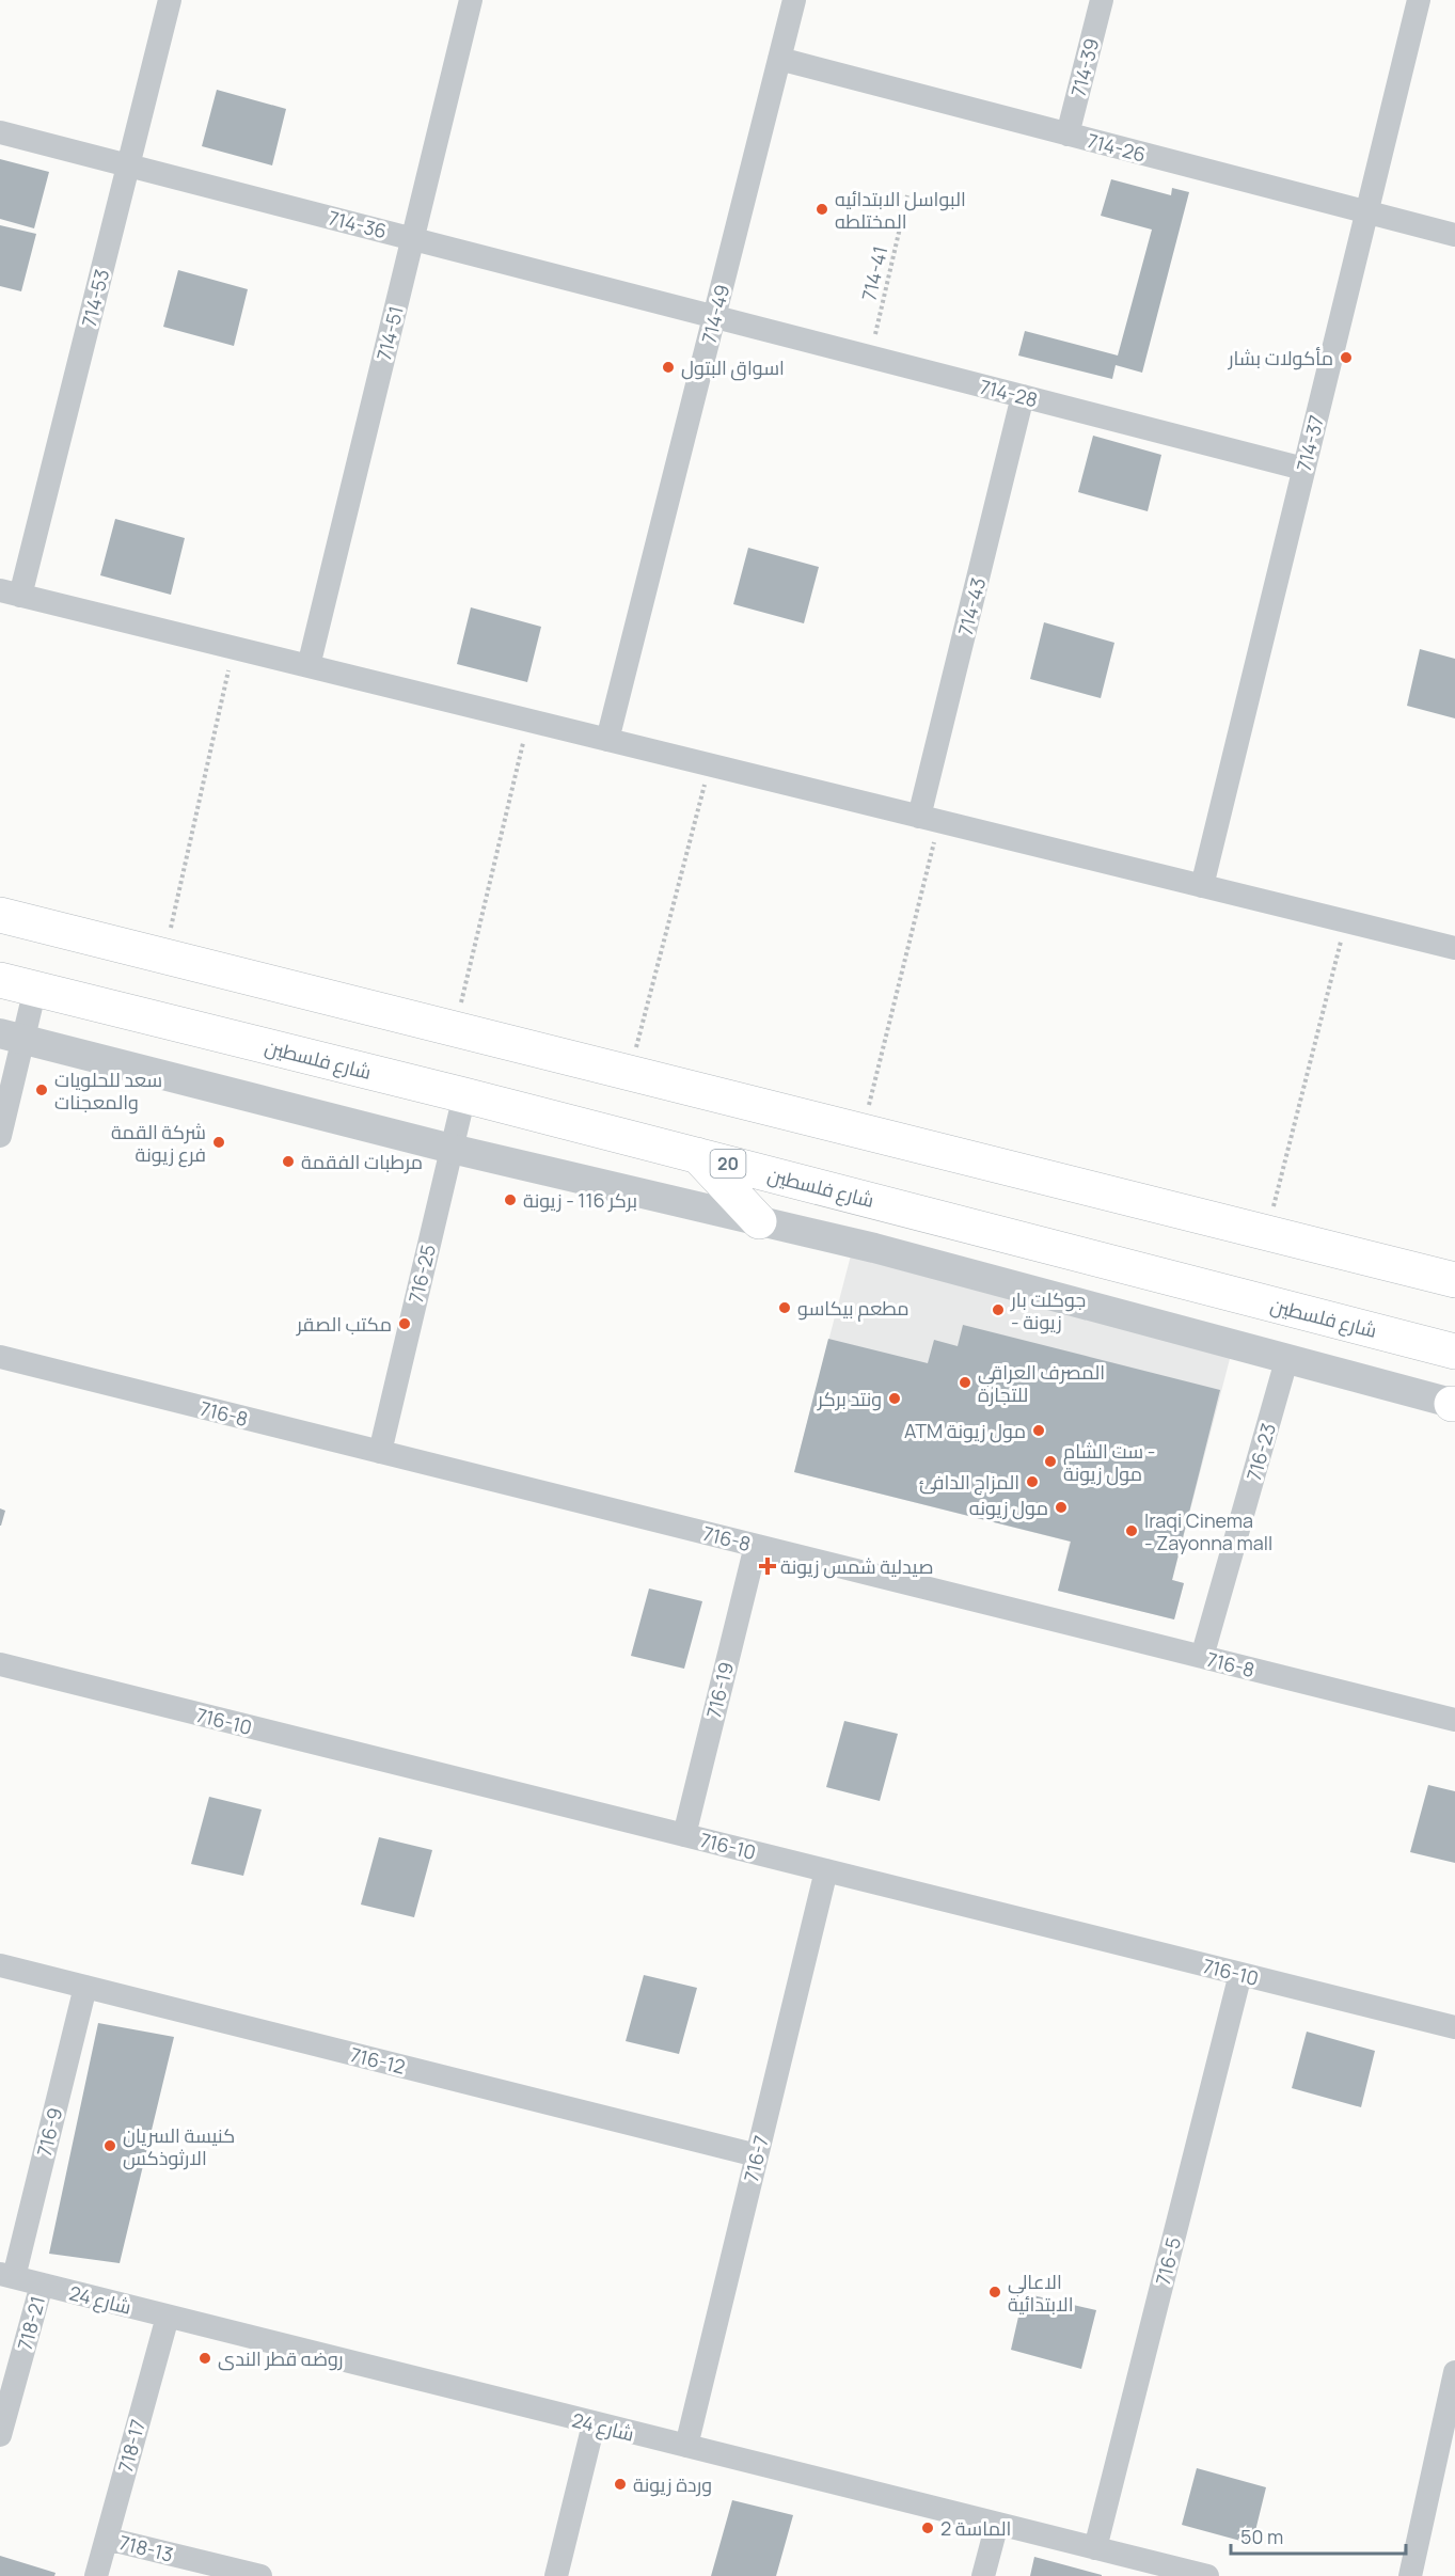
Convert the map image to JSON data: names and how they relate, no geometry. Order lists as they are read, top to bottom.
{
  "streets": {
    "main road": ["شارع فلسطين", "20"],
    "street": [
      "714-39",
      "714-26",
      "714-36",
      "714-53",
      "714-49",
      "714-51",
      "714-28",
      "714-37",
      "714-43",
      "716-25",
      "716-8",
      "716-23",
      "716-19",
      "716-10",
      "716-12",
      "716-9",
      "716-7",
      "716-5",
      "شارع 24",
      "718-21",
      "718-17",
      "718-13"
    ],
    "path": ["714-41"]
  },
  "crossings": [
    ["714-39", "714-26"],
    ["714-26", "714-49"],
    ["714-26", "714-37"],
    ["714-36", "714-53"],
    ["714-36", "714-49"],
    ["714-36", "714-51"],
    ["714-36", "714-28"],
    ["714-41", "714-28"],
    ["714-49", "714-28"],
    ["714-28", "714-37"],
    ["714-28", "714-43"],
    ["شارع فلسطين", "716-25"],
    ["716-25", "716-8"],
    ["716-8", "716-23"],
    ["716-8", "716-19"],
    ["716-19", "716-10"],
    ["716-10", "716-7"],
    ["716-10", "716-5"],
    ["716-12", "716-9"],
    ["716-12", "716-7"],
    ["716-9", "شارع 24"],
    ["716-7", "شارع 24"],
    ["716-5", "شارع 24"],
    ["شارع 24", "718-21"],
    ["شارع 24", "718-17"],
    ["718-17", "718-13"]
  ],
  "places": {
    "other": [
      "البواسل الابتدائيه المختلطه",
      "مأكولات بشار",
      "اسواق البتول",
      "سعد للحلويات والمعجنات",
      "شركة القمة فرع زيونة",
      "مرطبات الفقمة",
      "بركر 116 - زيونة",
      "مطعم بيكاسو",
      "جوكلت بار - زيونة",
      "مكتب الصقر",
      "المصرف العراقي للتجارة",
      "ونتد بركر",
      "ATM مول زيونة",
      "ست الشام - مول زيونة",
      "المزاج الدافئ",
      "مول زيونه",
      "Iraqi Cinema - Zayonna mall",
      "كنيسة السريان الارثوذكس",
      "الاعالي الابتدائية",
      "روضه قطر الندى",
      "وردة زيونة",
      "الماسة 2"
    ],
    "health": ["صيدلية شمس زيونة"]
  },
  "scale_bar": "50 m"
}
